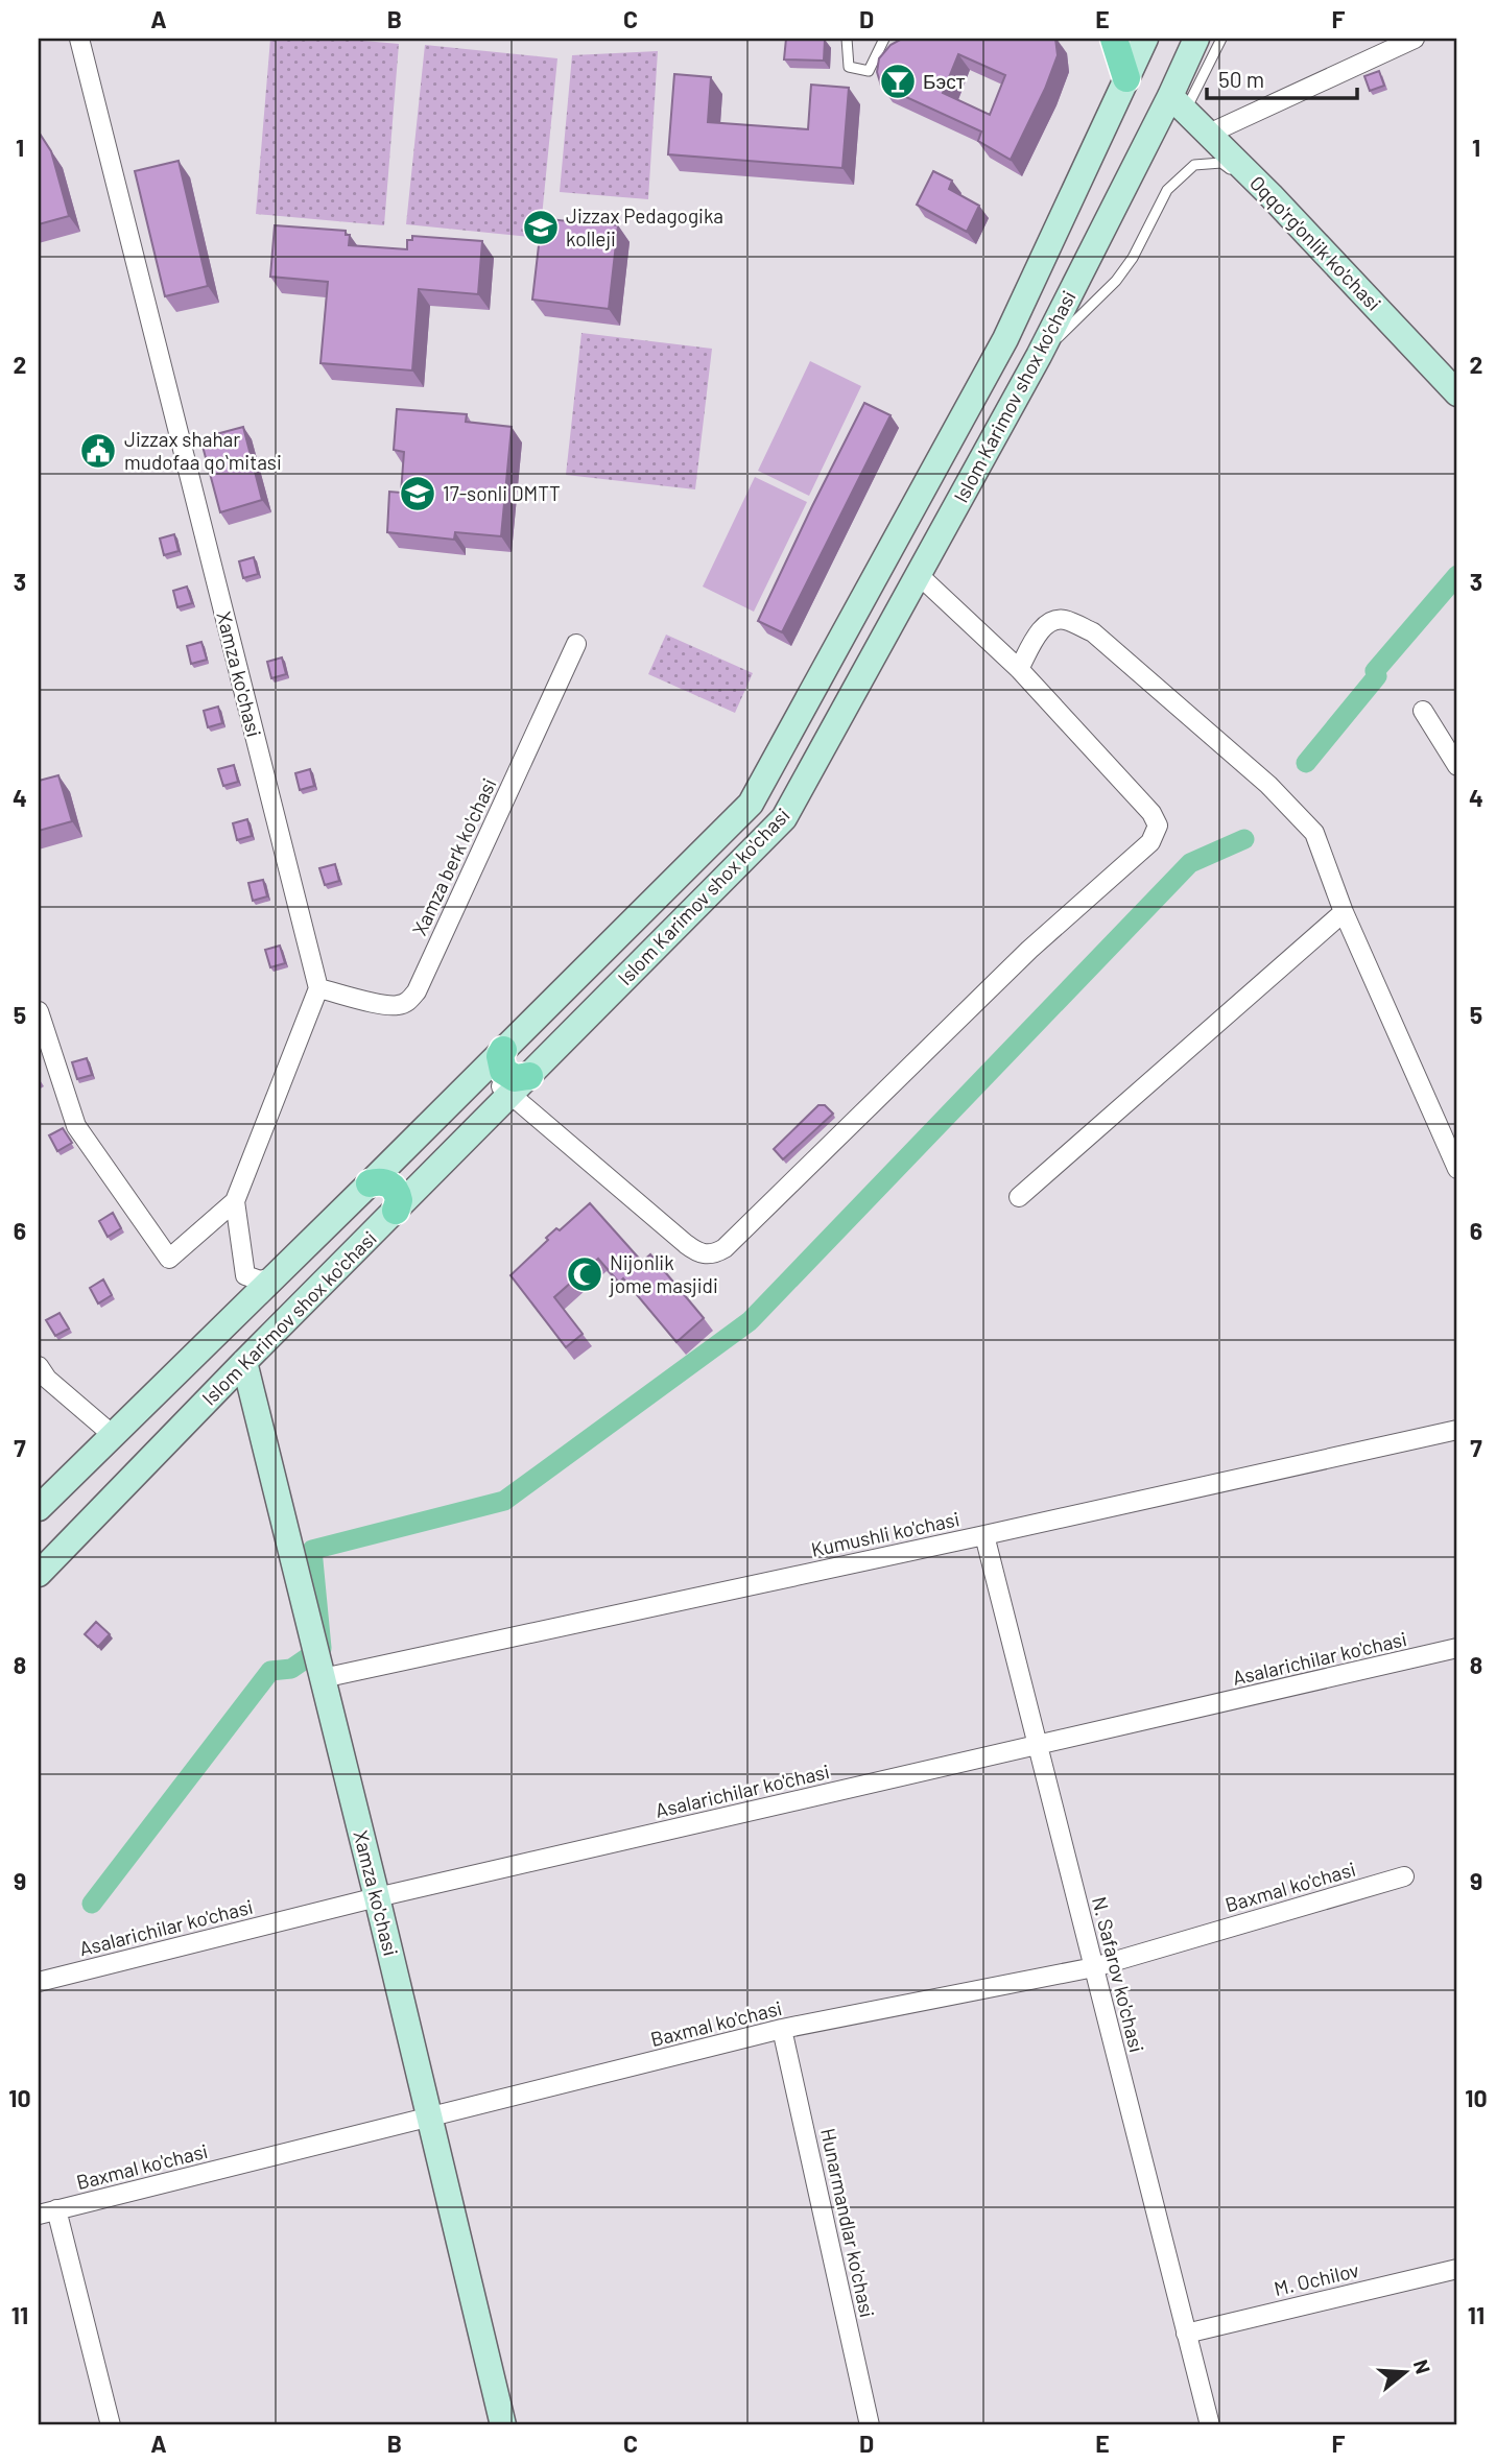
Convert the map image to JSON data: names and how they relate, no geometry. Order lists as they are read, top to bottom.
{
  "streets": {
    "main road": ["Oqqo'rg'onlik ko'chasi", "Islom Karimov shox ko'chasi", "Xamza ko'chasi"],
    "street": [
      "Xamza berk ko'chasi",
      "Kumushli ko'chasi",
      "Asalarichilar ko'chasi",
      "Baxmal ko'chasi",
      "N. Safarov ko'chasi",
      "Hunarmandlar ko'chasi",
      "M. Ochilov"
    ]
  },
  "crossings": [
    ["Oqqo'rg'onlik ko'chasi", "Islom Karimov shox ko'chasi"],
    ["Islom Karimov shox ko'chasi", "Xamza ko'chasi"],
    ["Xamza ko'chasi", "Xamza berk ko'chasi"],
    ["Xamza ko'chasi", "Kumushli ko'chasi"],
    ["Xamza ko'chasi", "Asalarichilar ko'chasi"],
    ["Xamza ko'chasi", "Baxmal ko'chasi"],
    ["Kumushli ko'chasi", "N. Safarov ko'chasi"],
    ["Asalarichilar ko'chasi", "N. Safarov ko'chasi"],
    ["Baxmal ko'chasi", "N. Safarov ko'chasi"],
    ["Baxmal ko'chasi", "Hunarmandlar ko'chasi"],
    ["N. Safarov ko'chasi", "M. Ochilov"]
  ],
  "places": {
    "bar": ["Бэст"],
    "school or university": ["Jizzax Pedagogika kolleji", "17-sonli DMTT"],
    "public building": ["Jizzax shahar mudofaa qoʻmitasi"],
    "mosque": ["Nijonlik jome masjidi"]
  },
  "scale_bar": "50 m",
  "north": "right",
  "grid": {
    "columns": [
      "A",
      "B",
      "C",
      "D",
      "E",
      "F"
    ],
    "rows": [
      "1",
      "2",
      "3",
      "4",
      "5",
      "6",
      "7",
      "8",
      "9",
      "10",
      "11"
    ]
  }
}
